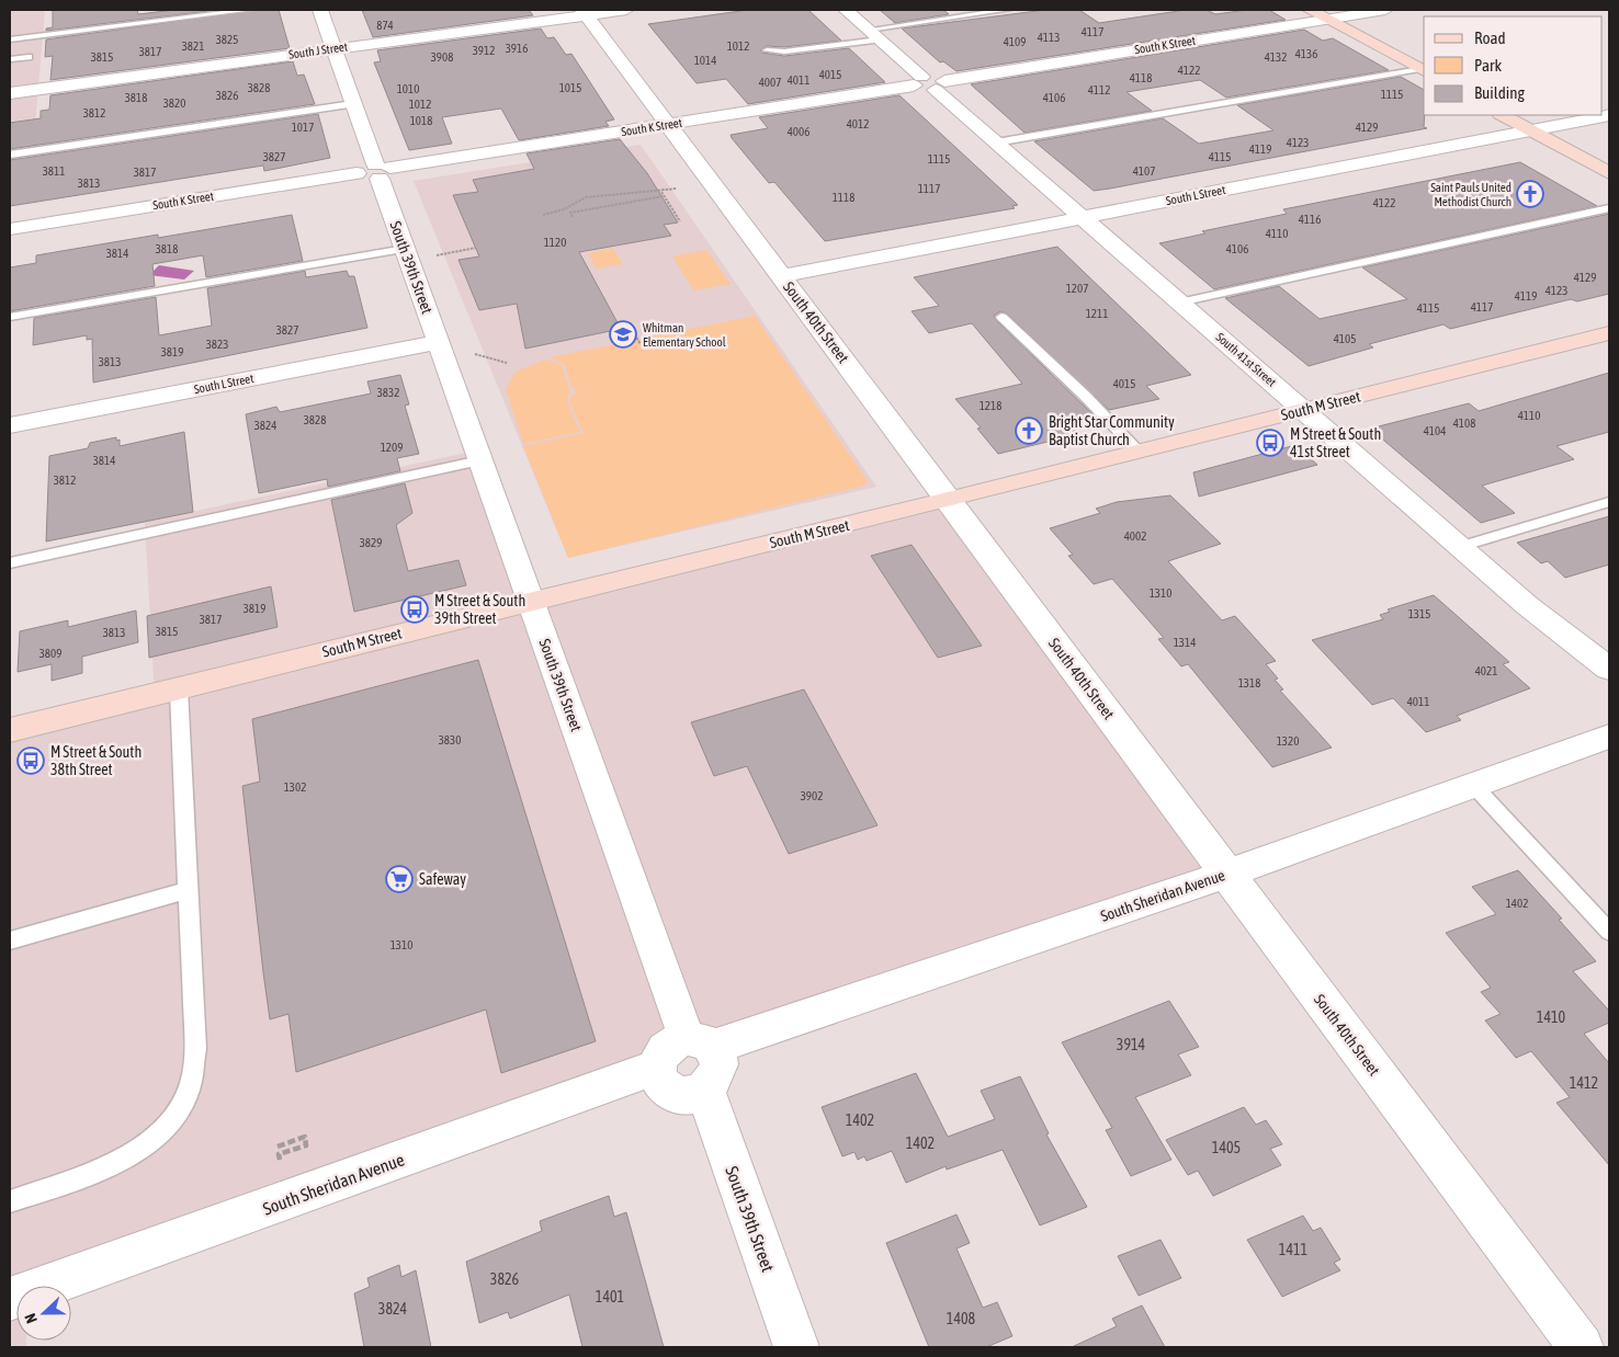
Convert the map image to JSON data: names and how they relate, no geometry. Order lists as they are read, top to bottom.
{
  "streets": {
    "street": [
      "South K Street",
      "South J Street",
      "South L Street",
      "South 39th Street",
      "South 40th Street",
      "South 41st Street",
      "South M Street",
      "South Sheridan Avenue"
    ]
  },
  "crossings": [
    ["South K Street", "South 39th Street"],
    ["South K Street", "South 40th Street"],
    ["South K Street", "South 41st Street"],
    ["South J Street", "South 39th Street"],
    ["South J Street", "South 40th Street"],
    ["South L Street", "South 39th Street"],
    ["South L Street", "South 40th Street"],
    ["South L Street", "South 41st Street"],
    ["South 39th Street", "South M Street"],
    ["South 39th Street", "South Sheridan Avenue"],
    ["South 40th Street", "South M Street"],
    ["South 40th Street", "South Sheridan Avenue"],
    ["South 41st Street", "South M Street"]
  ],
  "places": {
    "church": ["Saint Pauls United Methodist Church", "Bright Star Community Baptist Church"],
    "school or university": ["Whitman Elementary School"],
    "bus stop": ["M Street & South 41st Street", "M Street & South 39th Street", "M Street & South 38th Street"],
    "supermarket": ["Safeway"]
  },
  "house_numbers": [
    "874",
    "4117",
    "4113",
    "3825",
    "4109",
    "3821",
    "1012",
    "3916",
    "3912",
    "3817",
    "4136",
    "3815",
    "3908",
    "4132",
    "1014",
    "4122",
    "4015",
    "4118",
    "4011",
    "4007",
    "3828",
    "1015",
    "1010",
    "4112",
    "1115",
    "3826",
    "3818",
    "4106",
    "3820",
    "1012",
    "3812",
    "1018",
    "4012",
    "1017",
    "4129",
    "4006",
    "4123",
    "4119",
    "3827",
    "4115",
    "1115",
    "3811",
    "4107",
    "3817",
    "3813",
    "1117",
    "1118",
    "4122",
    "4116",
    "4110",
    "1120",
    "3818",
    "4106",
    "3814",
    "4129",
    "1207",
    "4123",
    "4119",
    "4117",
    "4115",
    "1211",
    "3827",
    "4105",
    "3823",
    "3819",
    "3813",
    "4015",
    "3832",
    "1218",
    "4110",
    "3828",
    "4108",
    "3824",
    "4104",
    "1209",
    "3814",
    "3812",
    "4002",
    "3829",
    "1310",
    "3819",
    "1315",
    "3817",
    "3815",
    "3813",
    "1314",
    "3809",
    "4021",
    "1318",
    "4011",
    "3830",
    "1320",
    "1302",
    "3902",
    "1402",
    "1310",
    "1410",
    "3914",
    "1412",
    "1402",
    "1402",
    "1405",
    "1411",
    "3826",
    "1401",
    "3824",
    "1408"
  ],
  "legend": ["Road", "Park", "Building"],
  "north": "left"
}
